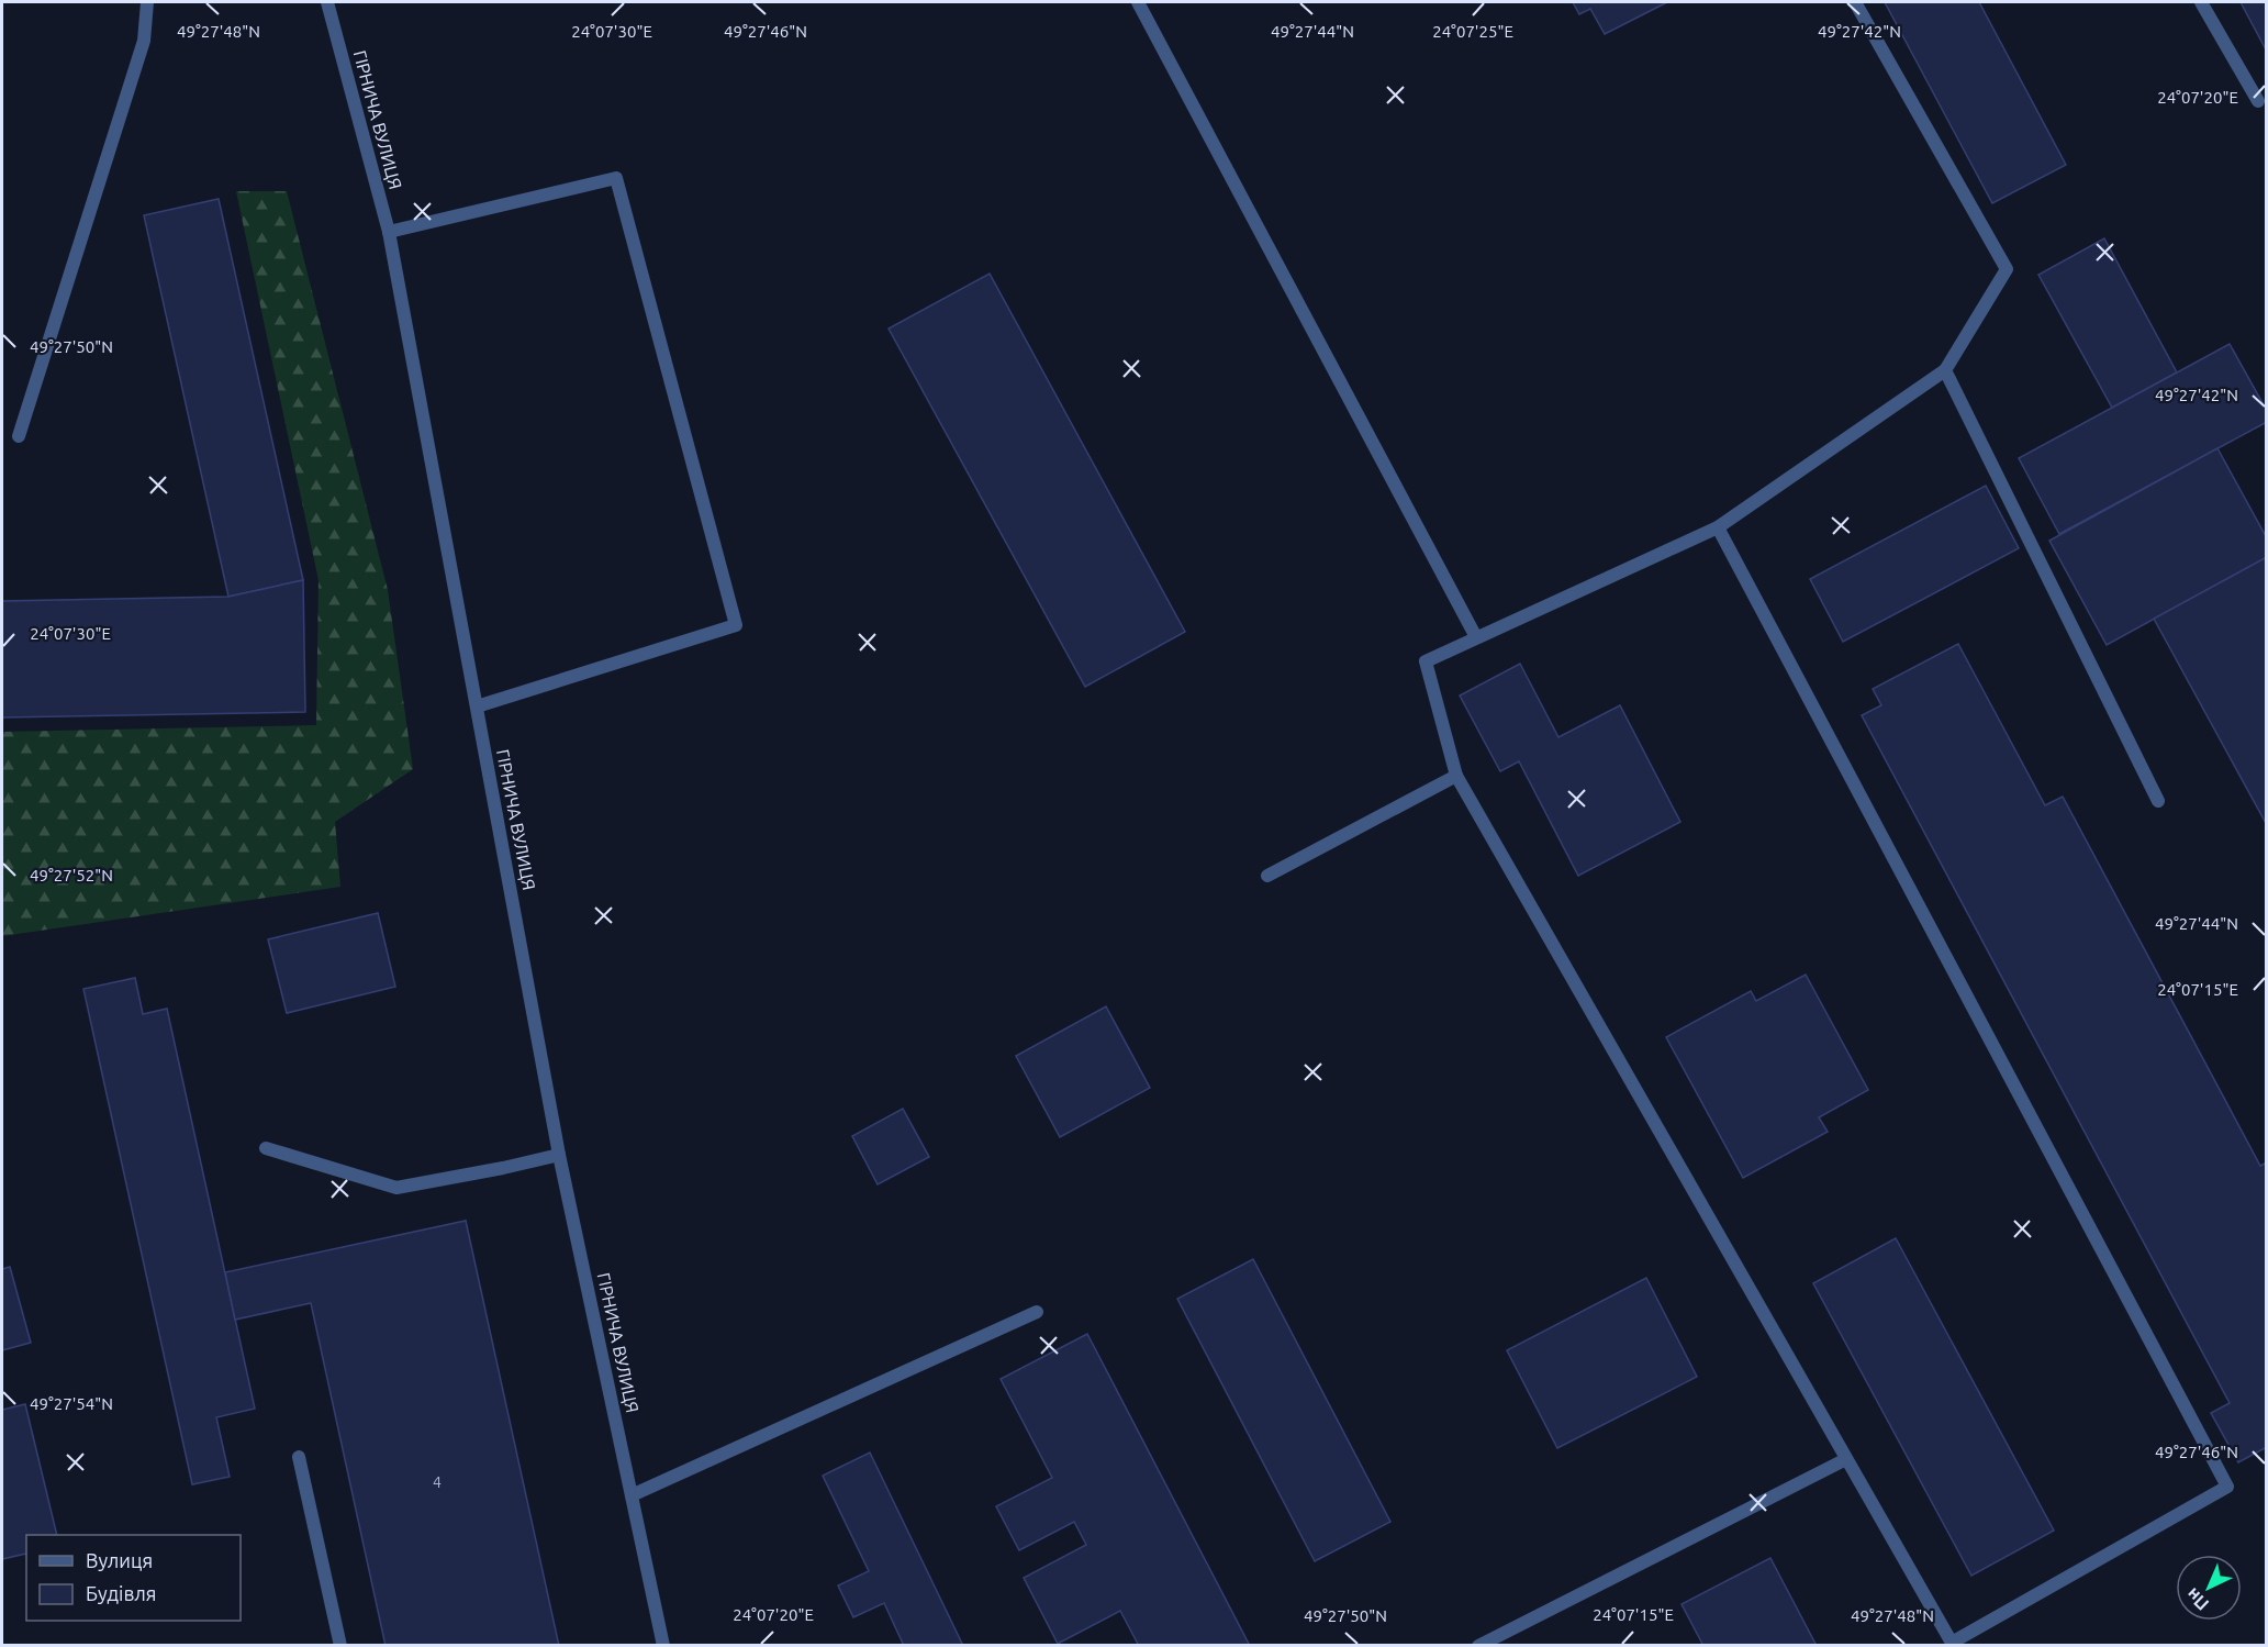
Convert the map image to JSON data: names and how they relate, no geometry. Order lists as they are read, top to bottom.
{
  "streets": {
    "street": ["ГІРНИЧА ВУЛИЦЯ"]
  },
  "house_numbers": ["4"],
  "legend": ["Вулиця", "Будівля"],
  "north": "bottom left",
  "coordinates": [
    "49°27'48\"N",
    "49°27'46\"N",
    "49°27'44\"N",
    "49°27'42\"N",
    "24°07'30\"E",
    "24°07'25\"E",
    "24°07'20\"E",
    "49°27'50\"N",
    "49°27'52\"N",
    "24°07'15\"E",
    "49°27'54\"N"
  ]
}
